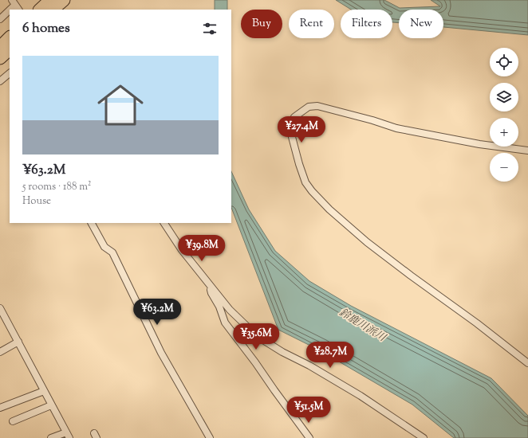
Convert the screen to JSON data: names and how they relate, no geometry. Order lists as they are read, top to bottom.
{
  "water": ["鈴鹿川派川"],
  "page": {
    "chip": [
      "Buy",
      "Rent",
      "Filters",
      "New"
    ],
    "heading": "6 homes",
    "map_buttons": ["+", "−"],
    "list": [
      {
        "name": "¥63.2M",
        "note": "5 rooms · 188 m² · House"
      }
    ],
    "price": [
      "¥27.4M",
      "¥39.8M",
      "¥63.2M",
      "¥35.6M",
      "¥28.7M",
      "¥51.5M"
    ]
  }
}
